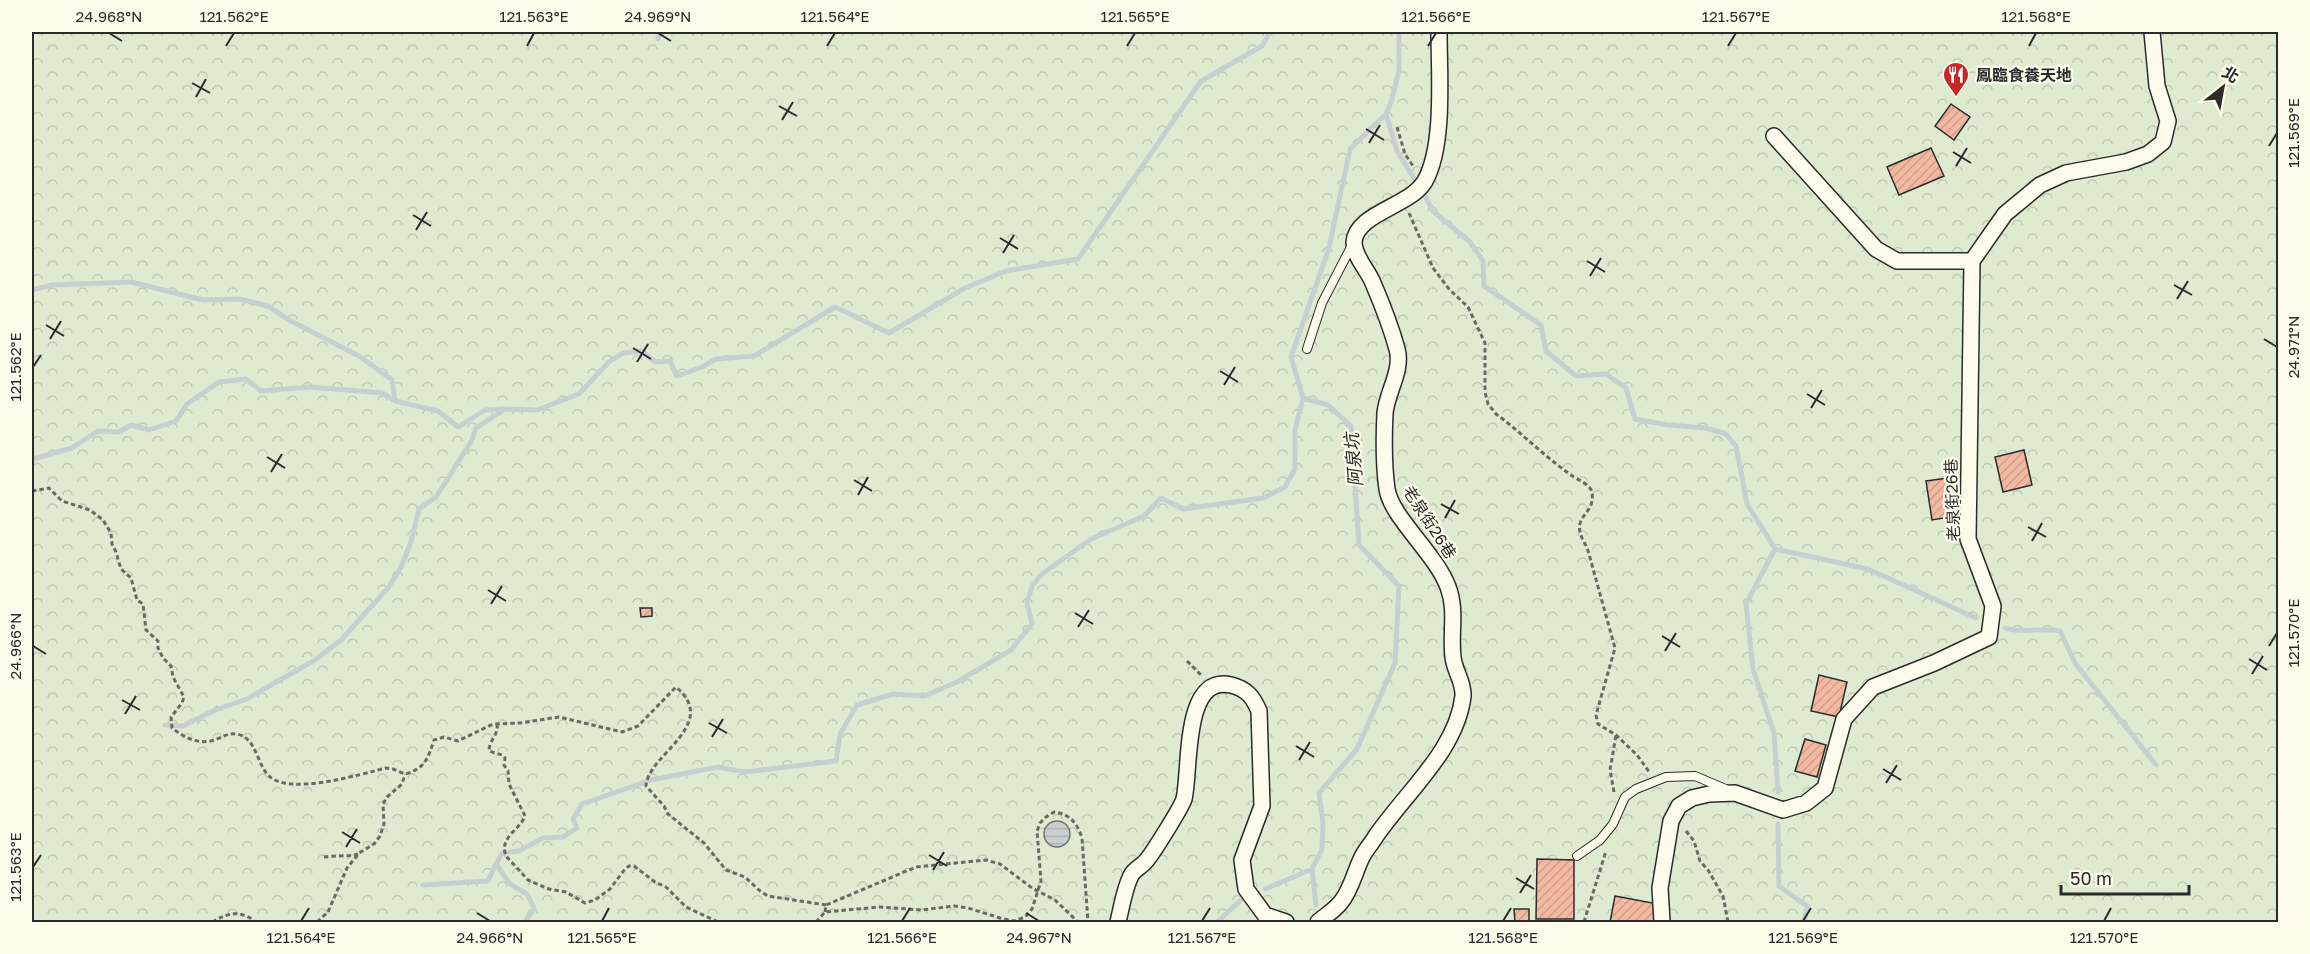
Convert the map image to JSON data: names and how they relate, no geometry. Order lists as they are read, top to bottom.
{
  "streets": {
    "street": ["老泉街26巷"]
  },
  "water": ["阿泉坑"],
  "places": {
    "restaurant": ["鳳臨食養天地"]
  },
  "scale_bar": "50 m",
  "north": "top right",
  "coordinates": [
    "24.968°N",
    "121.562°E",
    "121.563°E",
    "24.969°N",
    "121.564°E",
    "121.565°E",
    "121.566°E",
    "121.567°E",
    "121.568°E",
    "121.569°E",
    "24.971°N",
    "121.570°E",
    "24.966°N",
    "24.967°N"
  ]
}
